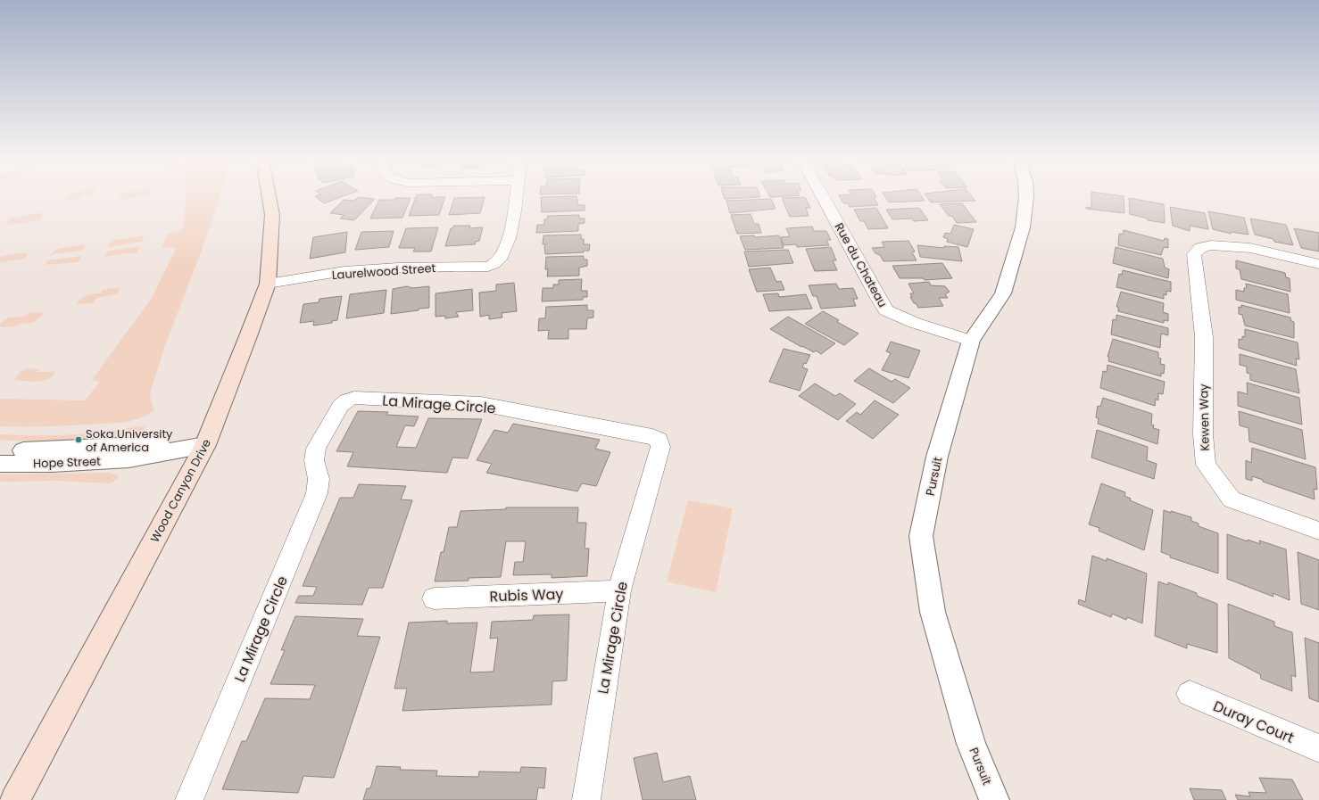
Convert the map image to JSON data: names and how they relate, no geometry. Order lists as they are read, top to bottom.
{
  "streets": {
    "main road": ["Wood Canyon Drive"],
    "street": [
      "Rue du Chateau",
      "Laurelwood Street",
      "La Mirage Circle",
      "Kewen Way",
      "Hope Street",
      "Pursuit",
      "Rubis Way",
      "Duray Court"
    ]
  },
  "crossings": [
    ["Rue du Chateau", "Pursuit"],
    ["Laurelwood Street", "Wood Canyon Drive"],
    ["La Mirage Circle", "Rubis Way"],
    ["Hope Street", "Wood Canyon Drive"]
  ],
  "places": ["Soka University of America"]
}
